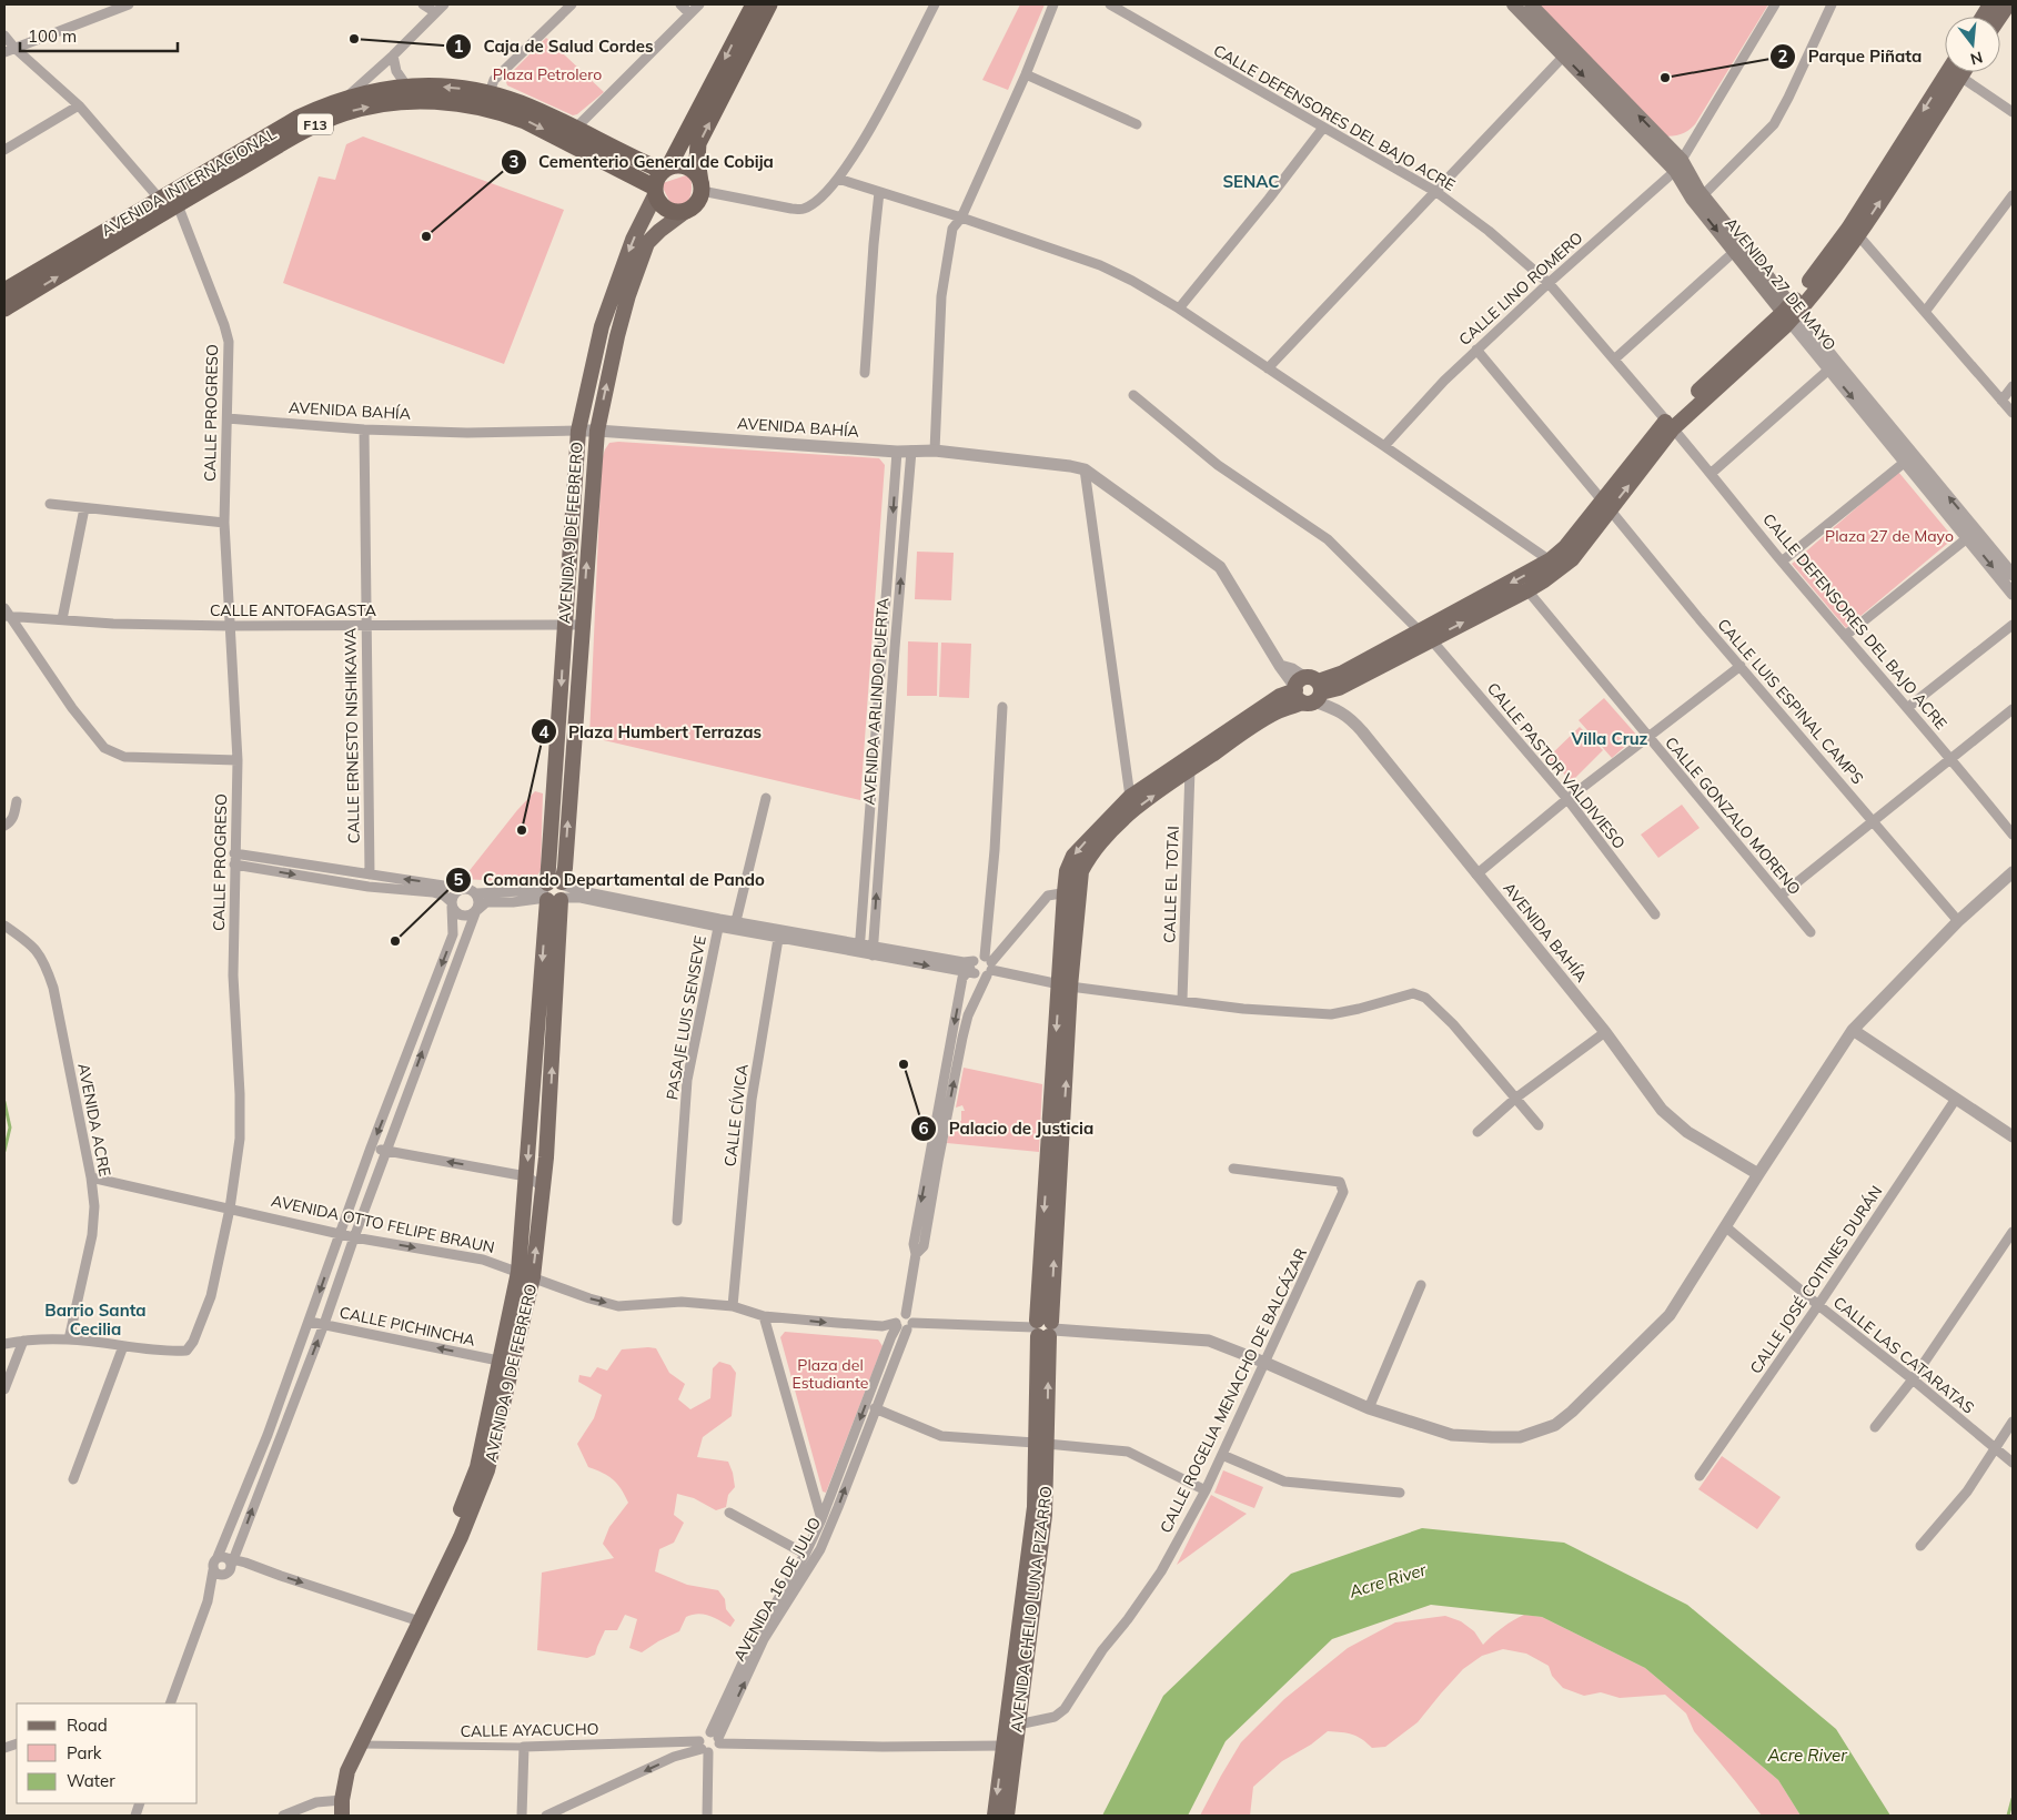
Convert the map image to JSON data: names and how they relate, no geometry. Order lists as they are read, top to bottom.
{
  "streets": {
    "highway": ["F13", "AVENIDA INTERNACIONAL"],
    "main road": ["AVENIDA 27 DE MAYO", "AVENIDA 9 DE FEBRERO", "AVENIDA CHELIO LUNA PIZARRO"],
    "street": [
      "CALLE DEFENSORES DEL BAJO ACRE",
      "CALLE LINO ROMERO",
      "AVENIDA BAHÍA",
      "CALLE PROGRESO",
      "CALLE ANTOFAGASTA",
      "AVENIDA ARLINDO PUERTA",
      "CALLE LUIS ESPINAL CAMPS",
      "CALLE ERNESTO NISHIKAWA",
      "CALLE PASTOR VALDIVIESO",
      "CALLE GONZALO MORENO",
      "CALLE EL TOTAI",
      "PASAJE LUIS SENSEVE",
      "CALLE CÍVICA",
      "AVENIDA ACRE",
      "AVENIDA OTTO FELIPE BRAUN",
      "CALLE JOSÉ COITINES DURÁN",
      "CALLE PICHINCHA",
      "CALLE LAS CATARATAS",
      "CALLE ROGELIA MENACHO DE BALCÁZAR",
      "AVENIDA 16 DE JULIO",
      "CALLE AYACUCHO"
    ]
  },
  "crossings": [
    ["CALLE DEFENSORES DEL BAJO ACRE", "CALLE LINO ROMERO"],
    ["F13", "AVENIDA INTERNACIONAL"],
    ["F13", "AVENIDA 9 DE FEBRERO"],
    ["AVENIDA INTERNACIONAL", "CALLE PROGRESO"],
    ["AVENIDA INTERNACIONAL", "AVENIDA 9 DE FEBRERO"],
    ["AVENIDA 27 DE MAYO", "CALLE LINO ROMERO"],
    ["CALLE LINO ROMERO", "CALLE LUIS ESPINAL CAMPS"],
    ["AVENIDA BAHÍA", "CALLE PROGRESO"],
    ["AVENIDA BAHÍA", "AVENIDA 9 DE FEBRERO"],
    ["AVENIDA BAHÍA", "AVENIDA ARLINDO PUERTA"],
    ["AVENIDA BAHÍA", "CALLE ERNESTO NISHIKAWA"],
    ["AVENIDA BAHÍA", "AVENIDA OTTO FELIPE BRAUN"],
    ["AVENIDA BAHÍA", "AVENIDA CHELIO LUNA PIZARRO"],
    ["CALLE PROGRESO", "CALLE ANTOFAGASTA"],
    ["CALLE PROGRESO", "AVENIDA ACRE"],
    ["CALLE PROGRESO", "AVENIDA OTTO FELIPE BRAUN"],
    ["AVENIDA 9 DE FEBRERO", "CALLE ANTOFAGASTA"],
    ["AVENIDA 9 DE FEBRERO", "AVENIDA OTTO FELIPE BRAUN"],
    ["AVENIDA 9 DE FEBRERO", "CALLE PICHINCHA"],
    ["AVENIDA 9 DE FEBRERO", "CALLE AYACUCHO"],
    ["CALLE ANTOFAGASTA", "CALLE ERNESTO NISHIKAWA"],
    ["CALLE LUIS ESPINAL CAMPS", "AVENIDA OTTO FELIPE BRAUN"],
    ["CALLE EL TOTAI", "AVENIDA CHELIO LUNA PIZARRO"],
    ["CALLE CÍVICA", "AVENIDA OTTO FELIPE BRAUN"],
    ["AVENIDA ACRE", "AVENIDA OTTO FELIPE BRAUN"],
    ["AVENIDA OTTO FELIPE BRAUN", "CALLE LAS CATARATAS"],
    ["AVENIDA OTTO FELIPE BRAUN", "CALLE ROGELIA MENACHO DE BALCÁZAR"],
    ["AVENIDA OTTO FELIPE BRAUN", "AVENIDA 16 DE JULIO"],
    ["AVENIDA OTTO FELIPE BRAUN", "AVENIDA CHELIO LUNA PIZARRO"],
    ["CALLE JOSÉ COITINES DURÁN", "CALLE LAS CATARATAS"],
    ["CALLE ROGELIA MENACHO DE BALCÁZAR", "AVENIDA CHELIO LUNA PIZARRO"],
    ["AVENIDA 16 DE JULIO", "AVENIDA CHELIO LUNA PIZARRO"]
  ],
  "one_way": ["CALLE PICHINCHA"],
  "districts": ["SENAC", "Villa Cruz", "Barrio Santa Cecilia"],
  "water": ["Acre River"],
  "parks": ["Plaza Petrolero", "Plaza 27 de Mayo", "Plaza del Estudiante"],
  "places": [
    "Caja de Salud Cordes",
    "Parque Piñata",
    "Cementerio General de Cobija",
    "Plaza Humbert Terrazas",
    "Comando Departamental de Pando",
    "Palacio de Justicia"
  ],
  "legend": ["Road", "Park", "Water"],
  "scale_bar": "100 m",
  "north": "bottom"
}
